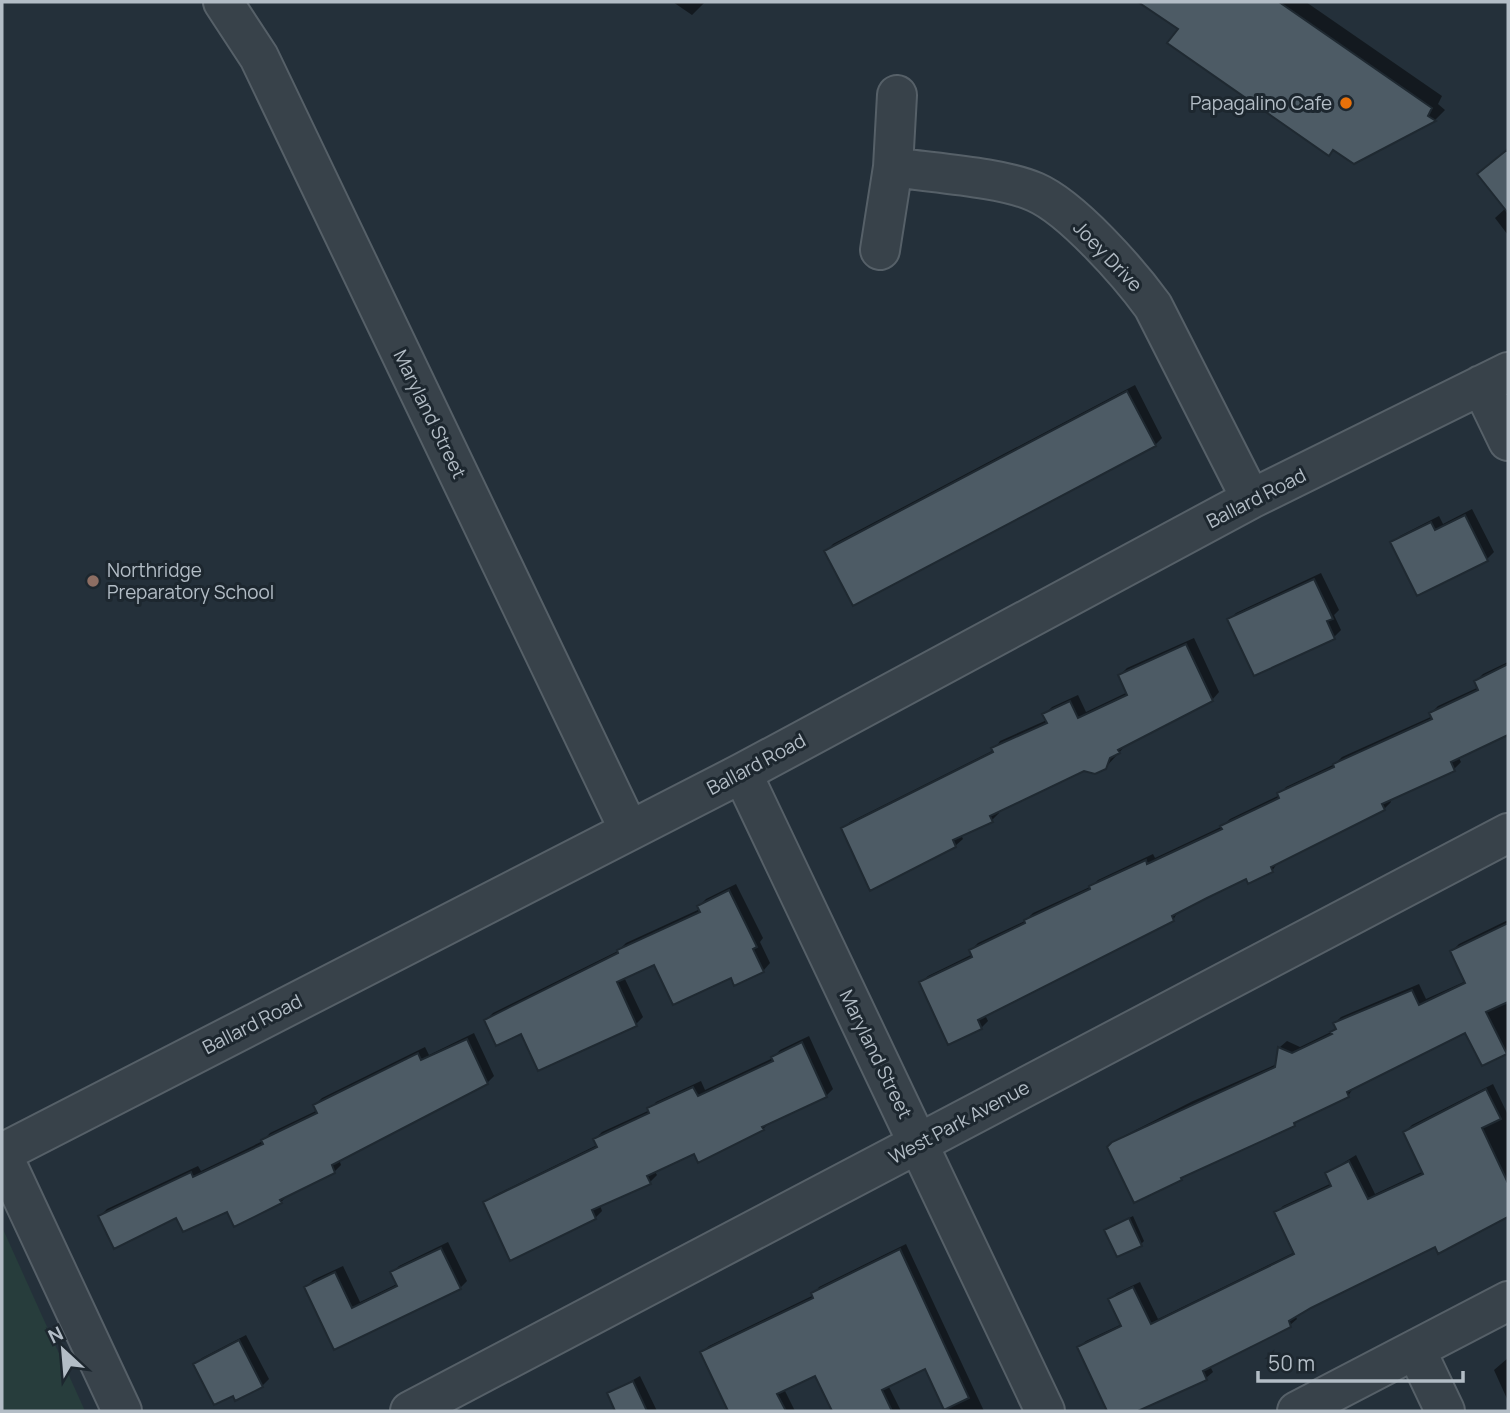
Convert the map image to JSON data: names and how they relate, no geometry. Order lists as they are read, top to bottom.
{
  "streets": {
    "street": [
      "Joey Drive",
      "Maryland Street",
      "Ballard Road",
      "West Park Avenue"
    ]
  },
  "crossings": [
    ["Joey Drive", "Ballard Road"],
    ["Maryland Street", "Ballard Road"],
    ["Maryland Street", "West Park Avenue"]
  ],
  "places": ["Papagalino Cafe", "Northridge Preparatory School"],
  "scale_bar": "50 m",
  "north": "top left"
}
